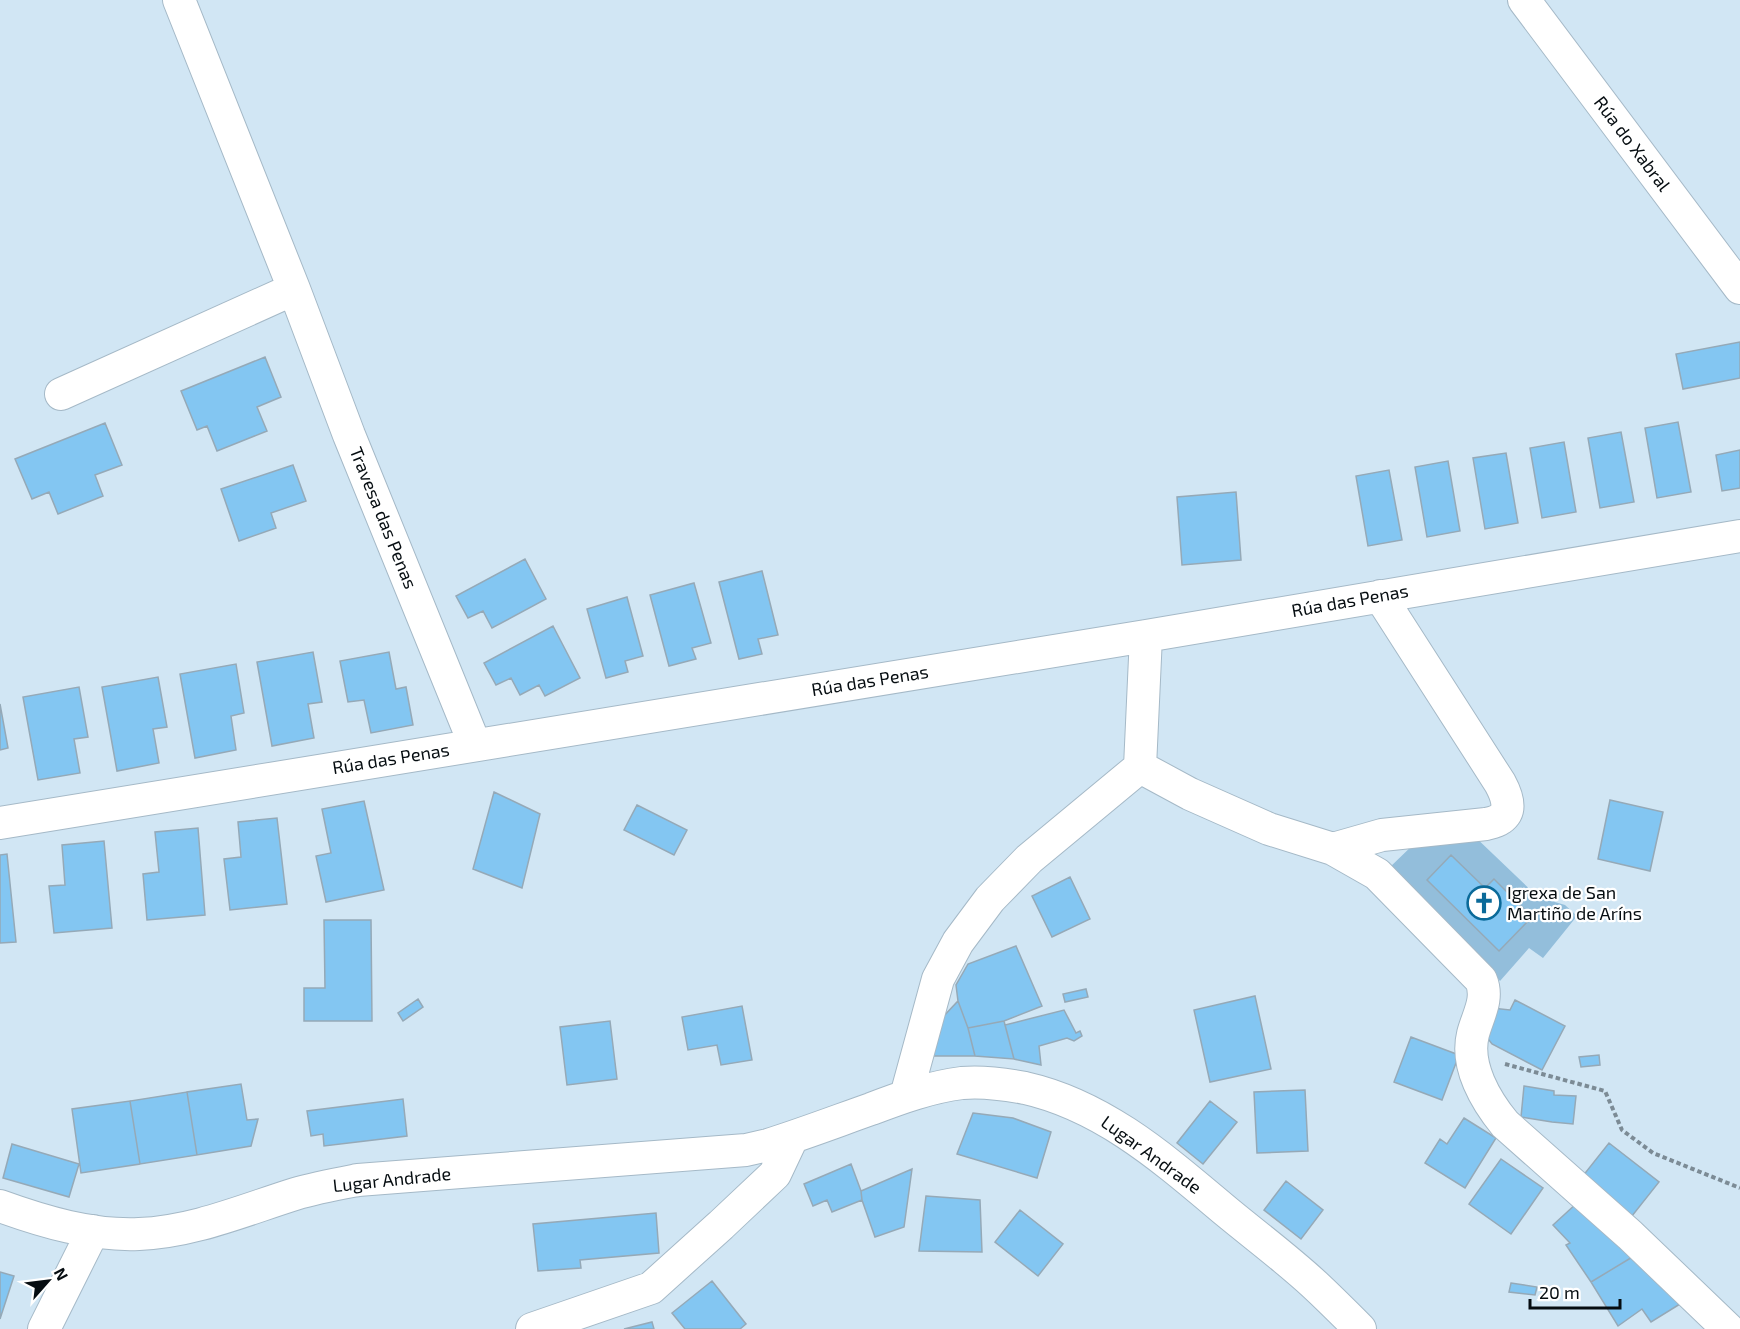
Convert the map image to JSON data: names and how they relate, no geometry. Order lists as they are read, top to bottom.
{
  "streets": {
    "street": [
      "Rúa do Xabral",
      "Travesa das Penas",
      "Rúa das Penas",
      "Lugar Andrade"
    ]
  },
  "crossings": [
    ["Travesa das Penas", "Rúa das Penas"]
  ],
  "places": {
    "church": ["Igrexa de San Martiño de Aríns"]
  },
  "scale_bar": "20 m",
  "north": "top right"
}
